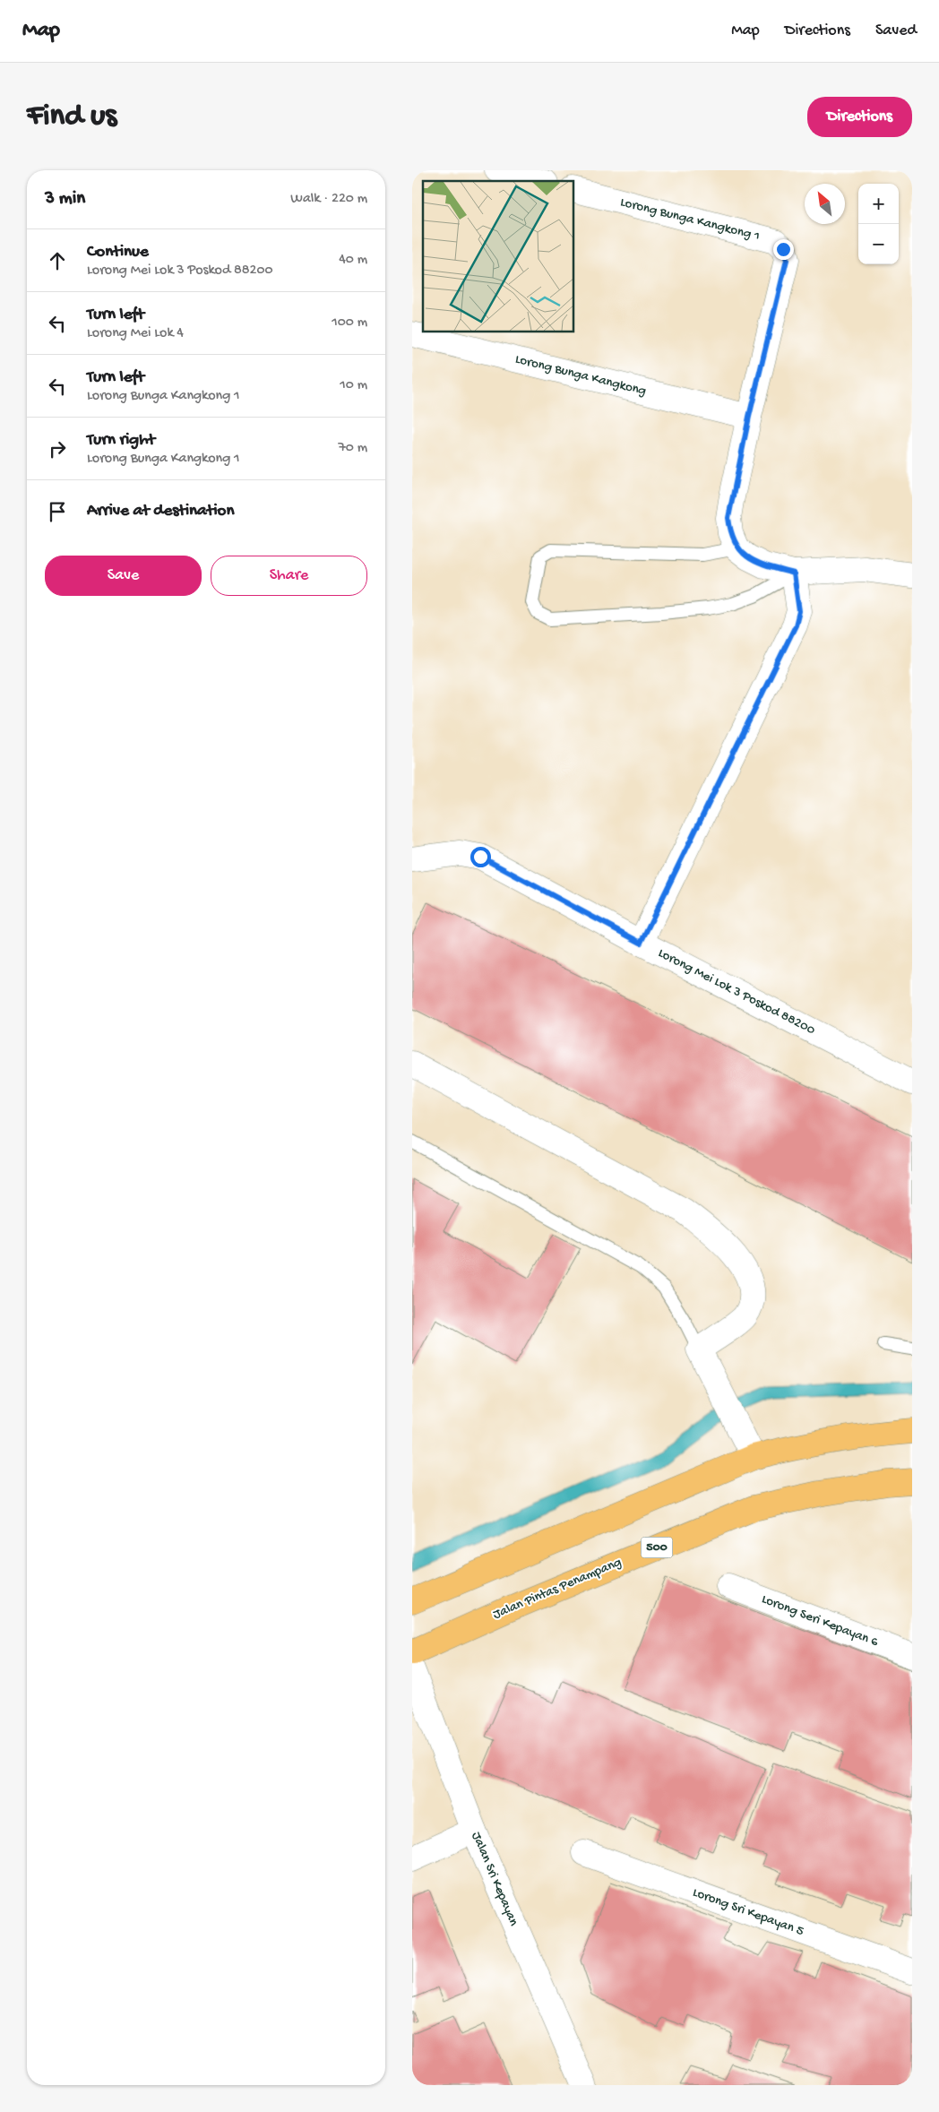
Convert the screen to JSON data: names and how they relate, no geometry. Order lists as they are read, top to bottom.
{
  "streets": {
    "main road": ["500", "Jalan Pintas Penampang"],
    "street": [
      "Lorong Bunga Kangkong 1",
      "Lorong Bunga Kangkong",
      "Lorong Mei Lok 3 Poskod 88200",
      "Lorong Seri Kepayan 6",
      "Jalan Sri Kepayan",
      "Lorong Sri Kepayan 5"
    ]
  },
  "crossings": [
    ["Lorong Bunga Kangkong 1", "Lorong Bunga Kangkong"]
  ],
  "north": "top left",
  "page": {
    "header": "Map",
    "nav": ["Map", "Directions", "Saved"],
    "buttons": [
      "Directions",
      ["Save", "Share"]
    ],
    "title": "Find us",
    "heading": ["3 min", "Walk · 220 m"],
    "map_buttons": ["+", "−"],
    "list": [
      ["Continue", "Lorong Mei Lok 3 Poskod 88200", "40 m"],
      ["Turn left", "Lorong Mei Lok 4", "100 m"],
      ["Turn left", "Lorong Bunga Kangkong 1", "10 m"],
      ["Turn right", "Lorong Bunga Kangkong 1", "70 m"],
      "Arrive at destination"
    ]
  }
}
